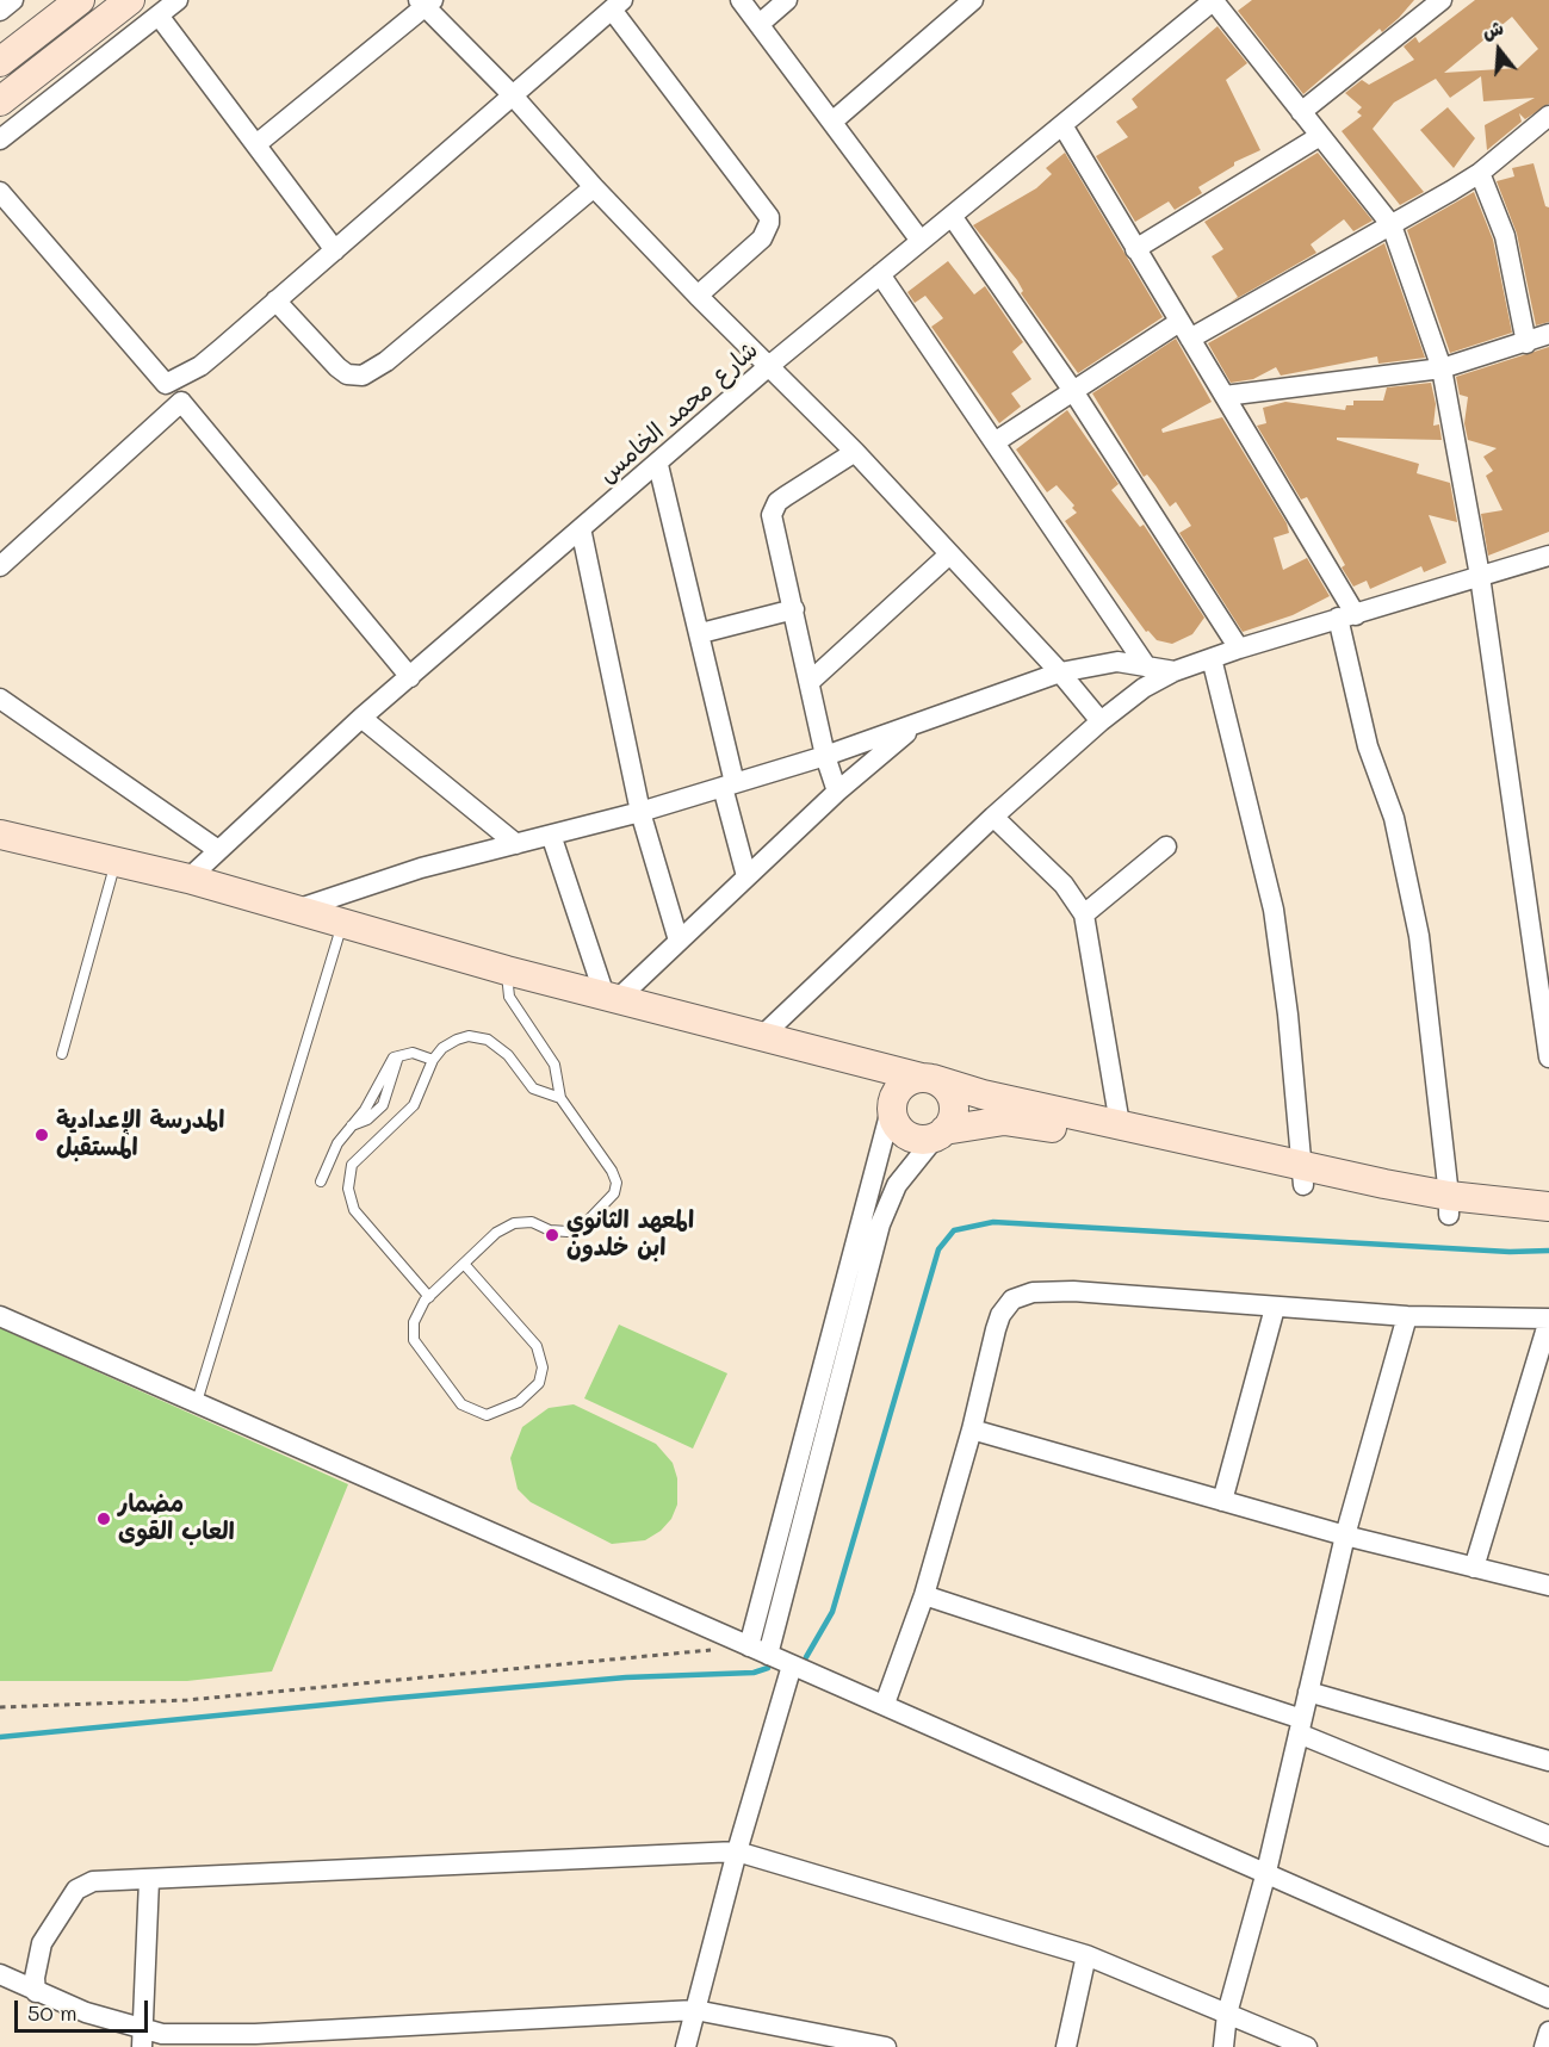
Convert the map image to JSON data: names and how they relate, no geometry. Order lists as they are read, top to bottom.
{
  "streets": {
    "street": ["شارع محمد الخامس"]
  },
  "places": ["المدرسة الإعدادية المستقبل", "المعهد الثانوي ابن خلدون", "مضمار العاب القوى"],
  "scale_bar": "50 m",
  "north": "top"
}
